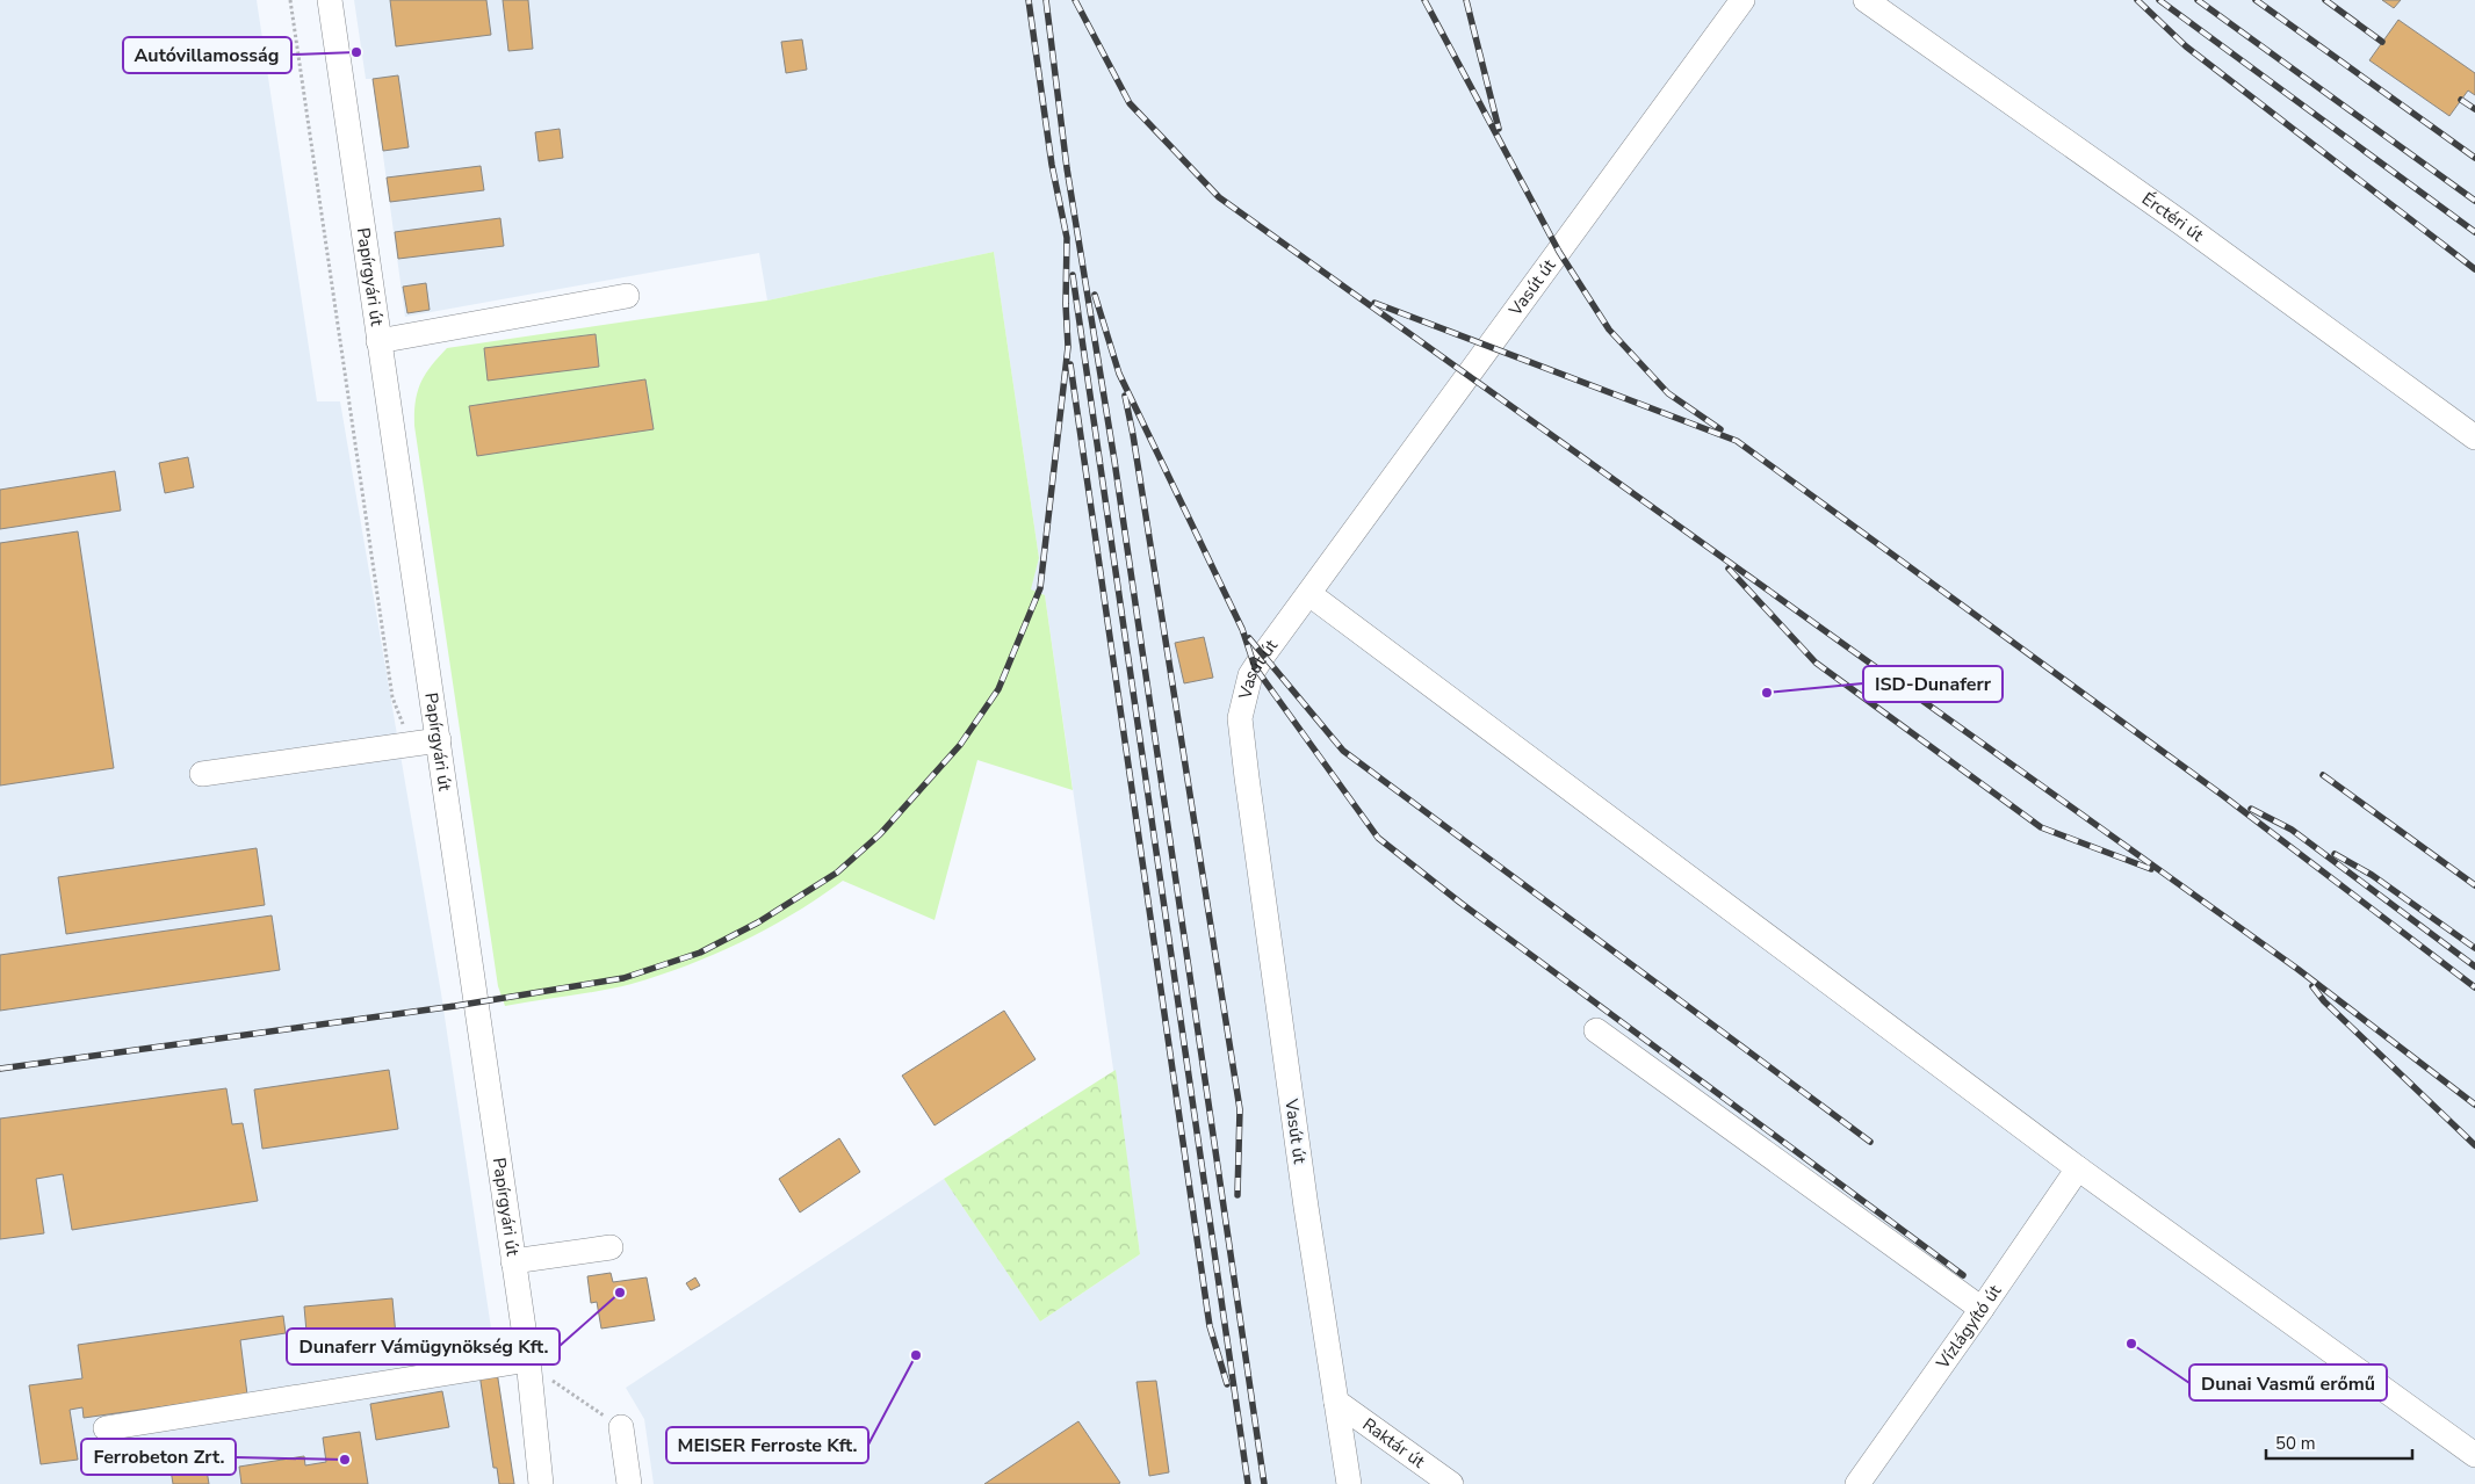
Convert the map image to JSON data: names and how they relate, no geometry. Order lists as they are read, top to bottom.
{
  "streets": {
    "street": [
      "Érctéri út",
      "Papírgyári út",
      "Vasút út",
      "Vízlágyító út",
      "Raktár út"
    ]
  },
  "crossings": [
    ["Vasút út", "Raktár út"]
  ],
  "places": [
    "Autóvillamosság",
    "ISD-Dunaferr",
    "Dunaferr Vámügynökség Kft.",
    "Dunai Vasmű erőmű",
    "MEISER Ferroste Kft.",
    "Ferrobeton Zrt."
  ],
  "scale_bar": "50 m"
}
